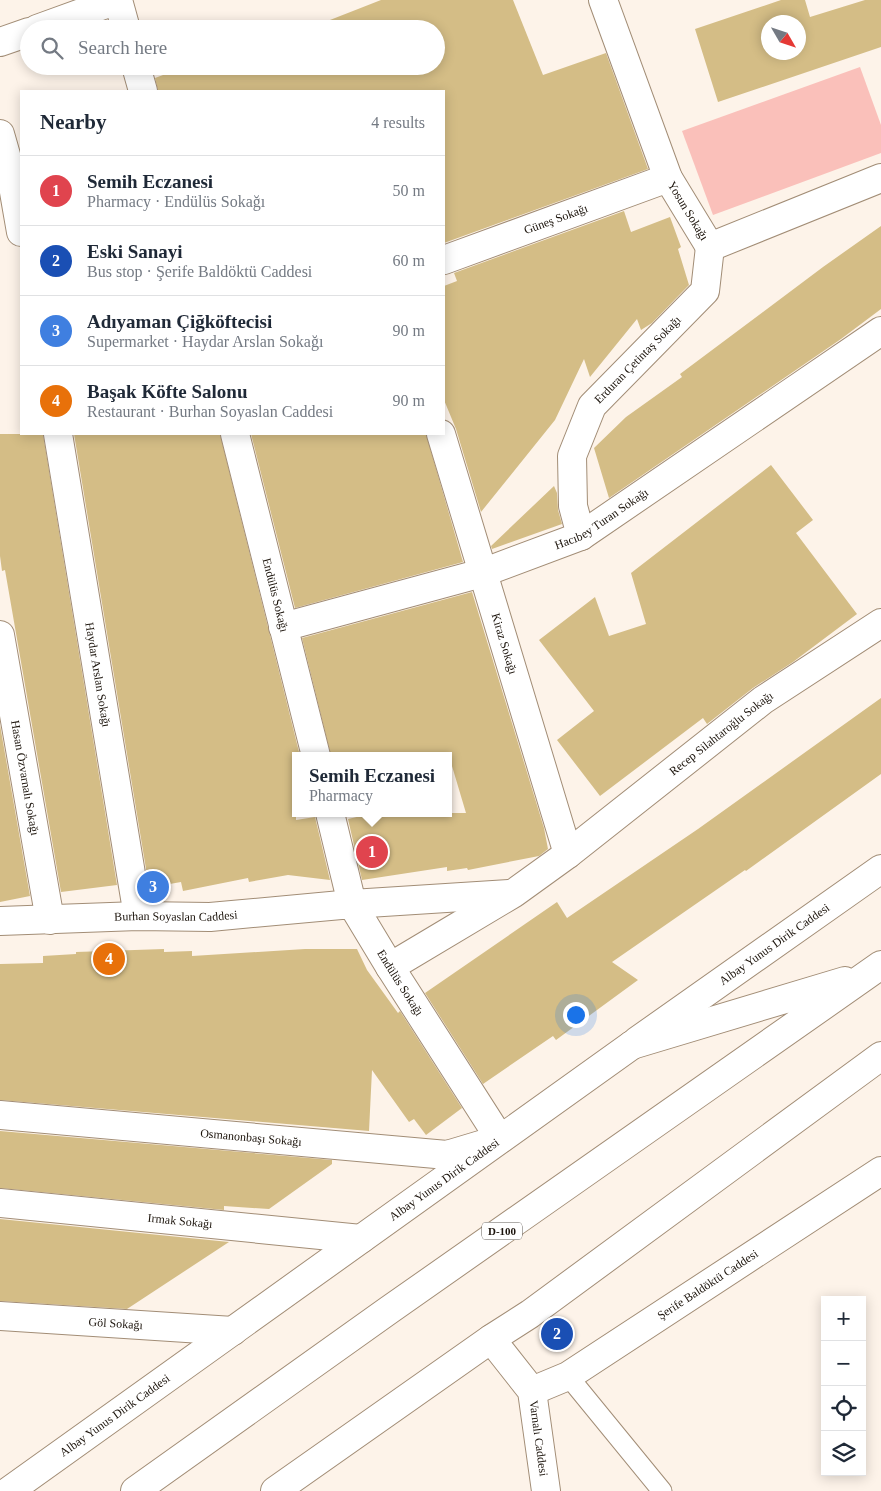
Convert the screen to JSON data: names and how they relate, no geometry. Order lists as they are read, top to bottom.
{
  "streets": {
    "main road": [
      "Yosun Sokağı",
      "Güneş Sokağı",
      "Erduran Çetintaş Sokağı",
      "Hacıbey Turan Sokağı",
      "Endülüs Sokağı",
      "Kiraz Sokağı",
      "Haydar Arslan Sokağı",
      "Recep Silahtaroğlu Sokağı",
      "Hasan Özvarnalı Sokağı",
      "Burhan Soyaslan Caddesi",
      "Albay Yunus Dirik Caddesi",
      "Osmanonbaşı Sokağı",
      "Irmak Sokağı",
      "D-100",
      "Şerife Baldöktü Caddesi",
      "Göl Sokağı",
      "Varnalı Caddesi"
    ]
  },
  "crossings": [
    ["Yosun Sokağı", "Güneş Sokağı"],
    ["Yosun Sokağı", "Erduran Çetintaş Sokağı"],
    ["Erduran Çetintaş Sokağı", "Hacıbey Turan Sokağı"],
    ["Hacıbey Turan Sokağı", "Endülüs Sokağı"],
    ["Hacıbey Turan Sokağı", "Kiraz Sokağı"],
    ["Endülüs Sokağı", "Burhan Soyaslan Caddesi"],
    ["Endülüs Sokağı", "Albay Yunus Dirik Caddesi"],
    ["Endülüs Sokağı", "Osmanonbaşı Sokağı"],
    ["Kiraz Sokağı", "Recep Silahtaroğlu Sokağı"],
    ["Haydar Arslan Sokağı", "Burhan Soyaslan Caddesi"],
    ["Hasan Özvarnalı Sokağı", "Burhan Soyaslan Caddesi"],
    ["Albay Yunus Dirik Caddesi", "Osmanonbaşı Sokağı"],
    ["Albay Yunus Dirik Caddesi", "Irmak Sokağı"],
    ["Albay Yunus Dirik Caddesi", "Göl Sokağı"],
    ["Şerife Baldöktü Caddesi", "Varnalı Caddesi"]
  ],
  "north": "bottom right",
  "page": {
    "search": "Search here",
    "heading": ["Nearby", "4 results"],
    "list": [
      {
        "mark": "1",
        "name": "Semih Eczanesi",
        "note": "Pharmacy · Endülüs Sokağı",
        "value": "50 m"
      },
      {
        "mark": "2",
        "name": "Eski Sanayi",
        "note": "Bus stop · Şerife Baldöktü Caddesi",
        "value": "60 m"
      },
      {
        "mark": "3",
        "name": "Adıyaman Çiğköftecisi",
        "note": "Supermarket · Haydar Arslan Sokağı",
        "value": "90 m"
      },
      {
        "mark": "4",
        "name": "Başak Köfte Salonu",
        "note": "Restaurant · Burhan Soyaslan Caddesi",
        "value": "90 m"
      }
    ],
    "popup": ["Semih Eczanesi", "Pharmacy"],
    "pins": [
      "1",
      "3",
      "4",
      "2"
    ],
    "map_buttons": ["+", "−"]
  }
}
